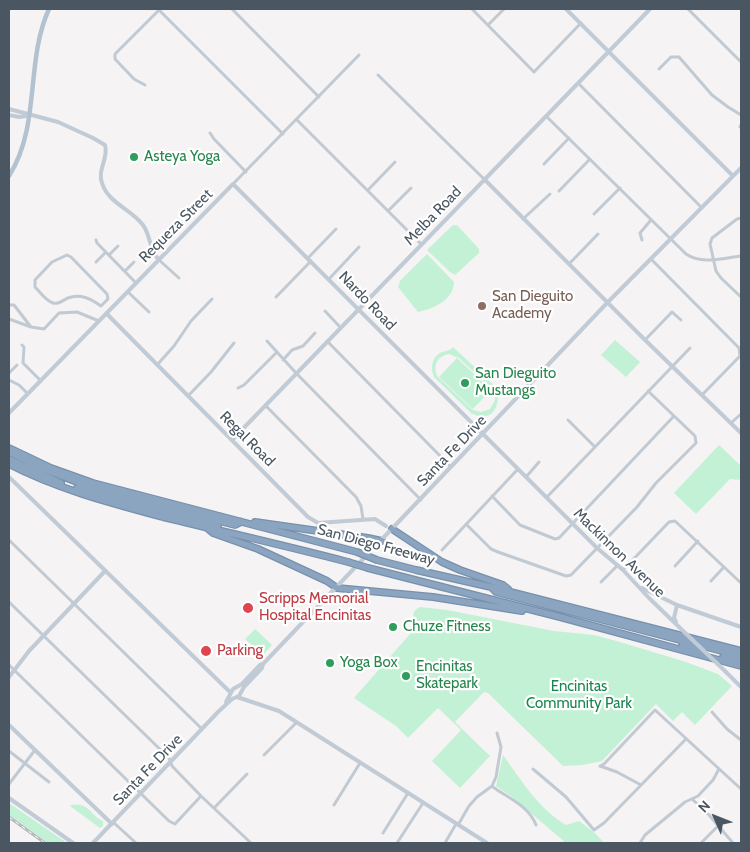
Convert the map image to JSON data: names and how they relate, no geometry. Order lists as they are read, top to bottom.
{
  "streets": {
    "highway": ["San Diego Freeway"],
    "street": [
      "Melba Road",
      "Requeza Street",
      "Nardo Road",
      "Regal Road",
      "Santa Fe Drive",
      "Mackinnon Avenue"
    ]
  },
  "crossings": [
    ["Melba Road", "Nardo Road"],
    ["Melba Road", "Regal Road"],
    ["Requeza Street", "Nardo Road"],
    ["Requeza Street", "Regal Road"],
    ["Nardo Road", "Santa Fe Drive"],
    ["Nardo Road", "Mackinnon Avenue"],
    ["Regal Road", "Santa Fe Drive"],
    ["Santa Fe Drive", "Mackinnon Avenue"]
  ],
  "parks": ["Encinitas Community Park"],
  "places": [
    "Asteya Yoga",
    "San Dieguito Academy",
    "San Dieguito Mustangs",
    "Scripps Memorial Hospital Encinitas",
    "Chuze Fitness",
    "Parking",
    "Yoga Box",
    "Encinitas Skatepark"
  ],
  "north": "top left"
}
